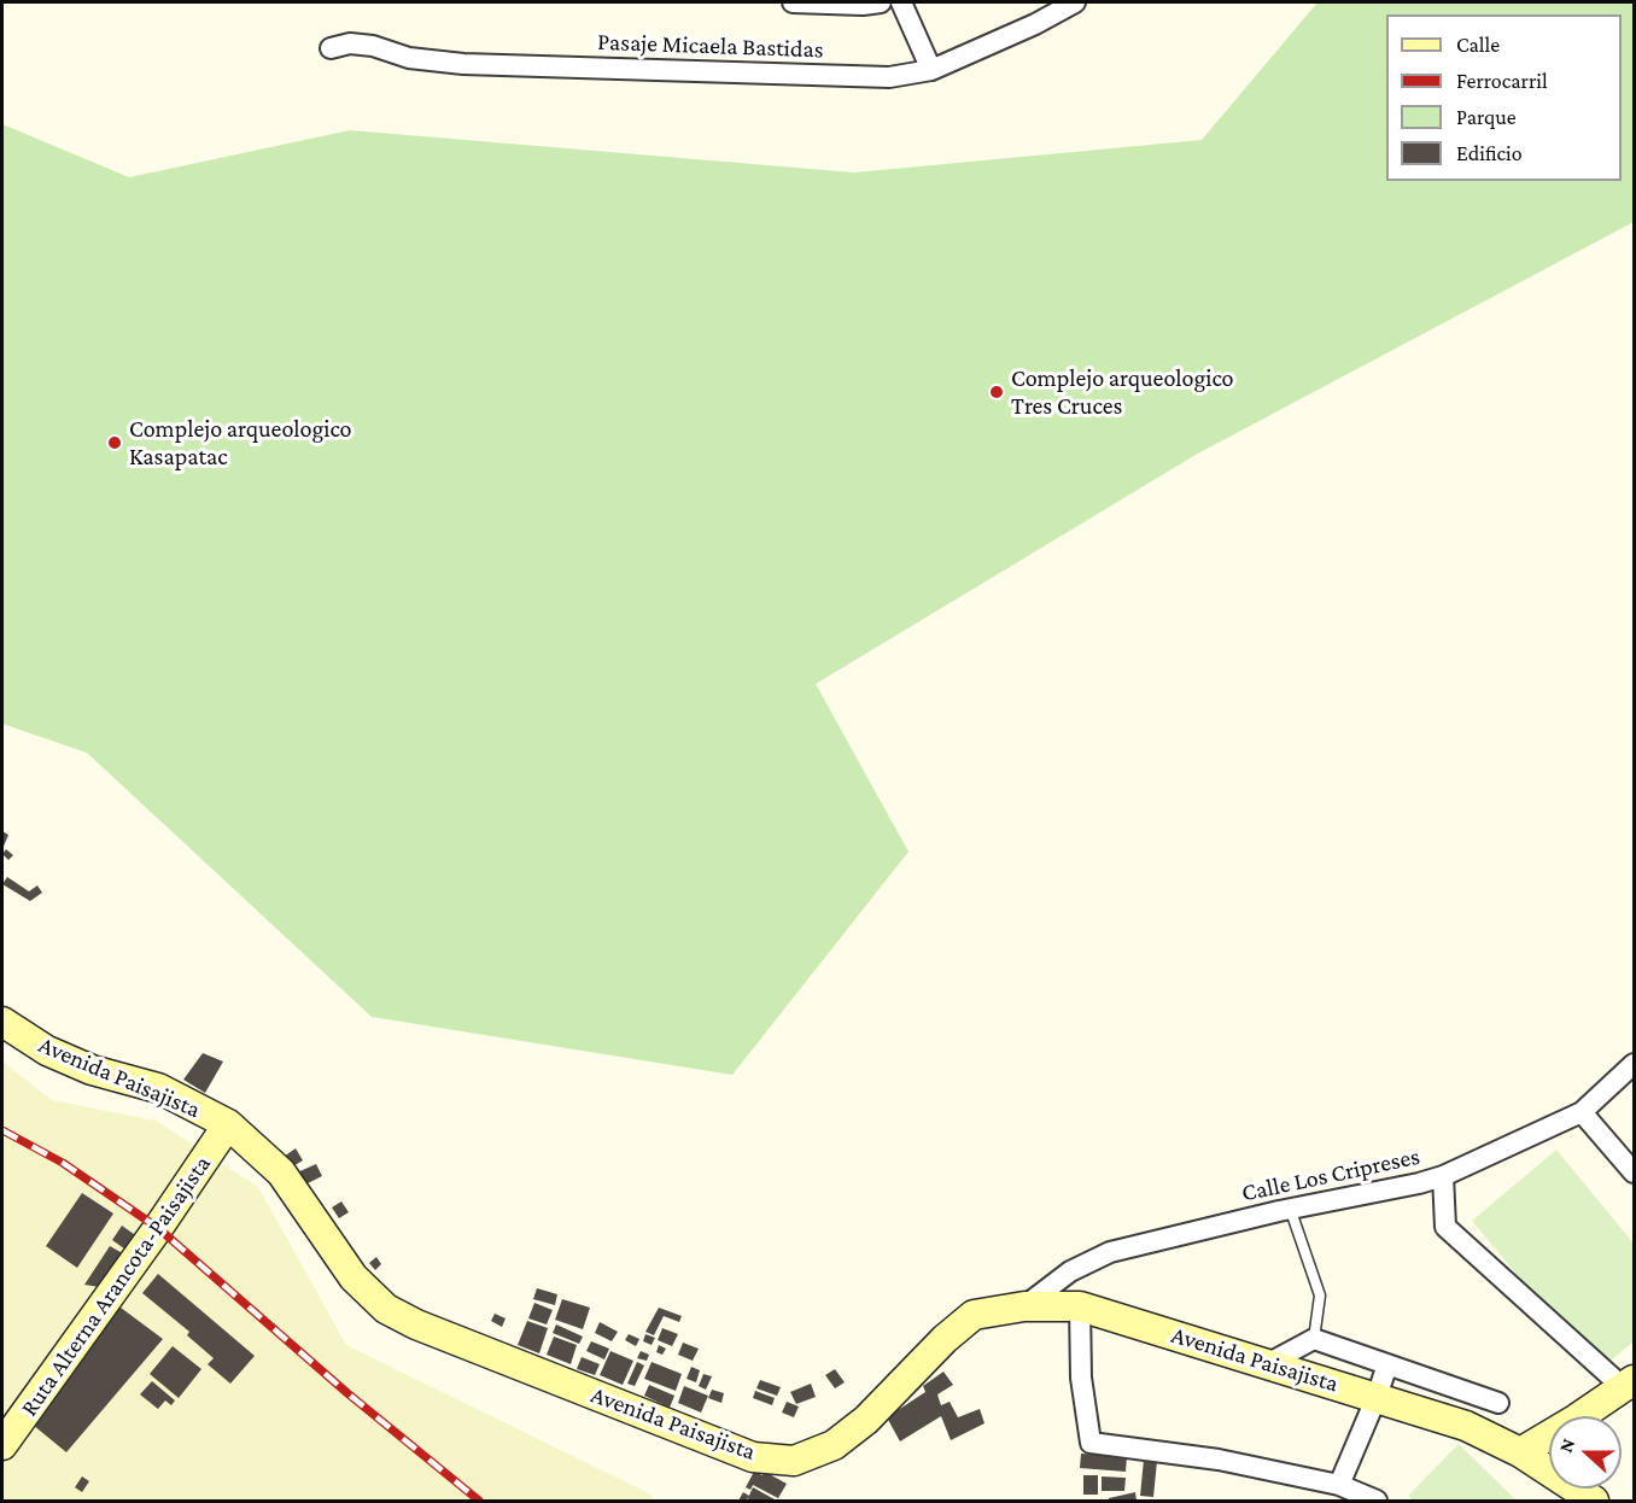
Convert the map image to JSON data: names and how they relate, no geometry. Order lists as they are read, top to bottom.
{
  "streets": {
    "main road": ["Avenida Paisajista", "Ruta Alterna Arancota-Paisajista"],
    "street": ["Pasaje Micaela Bastidas", "Calle Los Cripreses"]
  },
  "crossings": [
    ["Avenida Paisajista", "Calle Los Cripreses"],
    ["Avenida Paisajista", "Ruta Alterna Arancota-Paisajista"]
  ],
  "places": ["Complejo arqueologico Tres Cruces", "Complejo arqueologico Kasapatac"],
  "legend": [
    "Calle",
    "Ferrocarril",
    "Parque",
    "Edificio"
  ],
  "north": "left"
}
